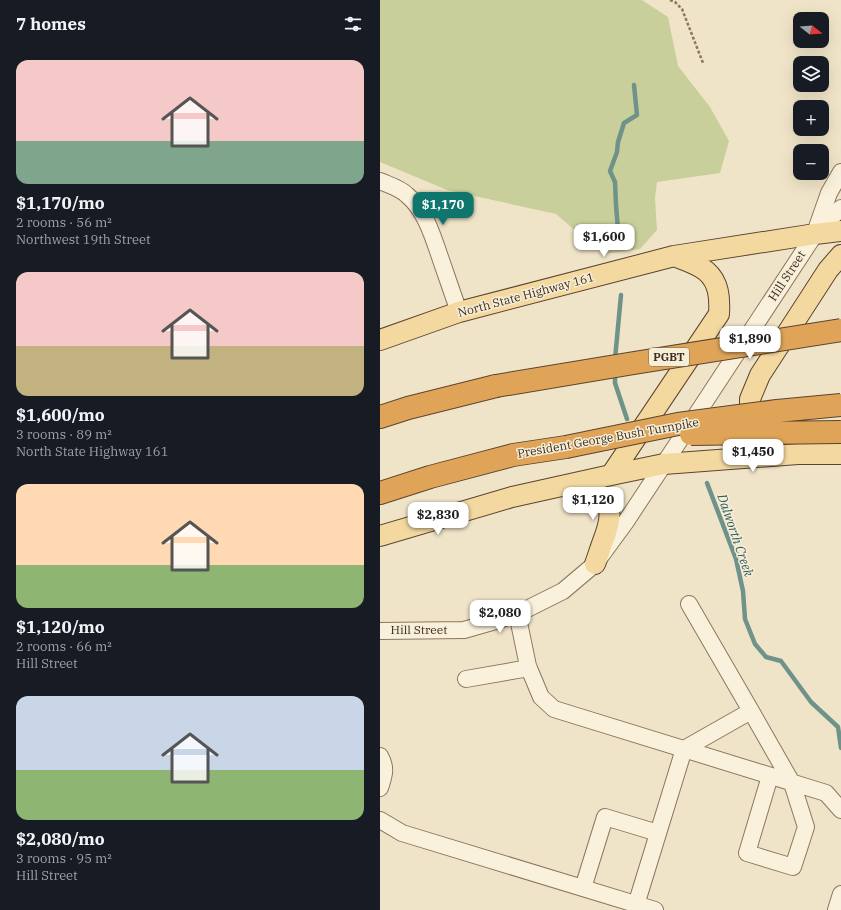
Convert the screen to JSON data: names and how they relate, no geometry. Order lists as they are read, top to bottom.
{
  "streets": {
    "highway": ["PGBT", "President George Bush Turnpike"],
    "main road": ["North State Highway 161"],
    "street": ["Hill Street"]
  },
  "crossings": [
    ["Hill Street", "North State Highway 161"]
  ],
  "water": ["Dalworth Creek"],
  "north": "right",
  "page": {
    "heading": "7 homes",
    "map_buttons": ["+", "−"],
    "list": [
      {
        "name": "$1,170/mo",
        "note": "2 rooms · 56 m² · Northwest 19th Street"
      },
      {
        "name": "$1,600/mo",
        "note": "3 rooms · 89 m² · North State Highway 161"
      },
      {
        "name": "$1,120/mo",
        "note": "2 rooms · 66 m² · Hill Street"
      },
      {
        "name": "$2,080/mo",
        "note": "3 rooms · 95 m² · Hill Street"
      }
    ],
    "price": [
      "$1,170",
      "$1,600",
      "$1,890",
      "$1,450",
      "$1,120",
      "$2,830",
      "$2,080"
    ]
  }
}
